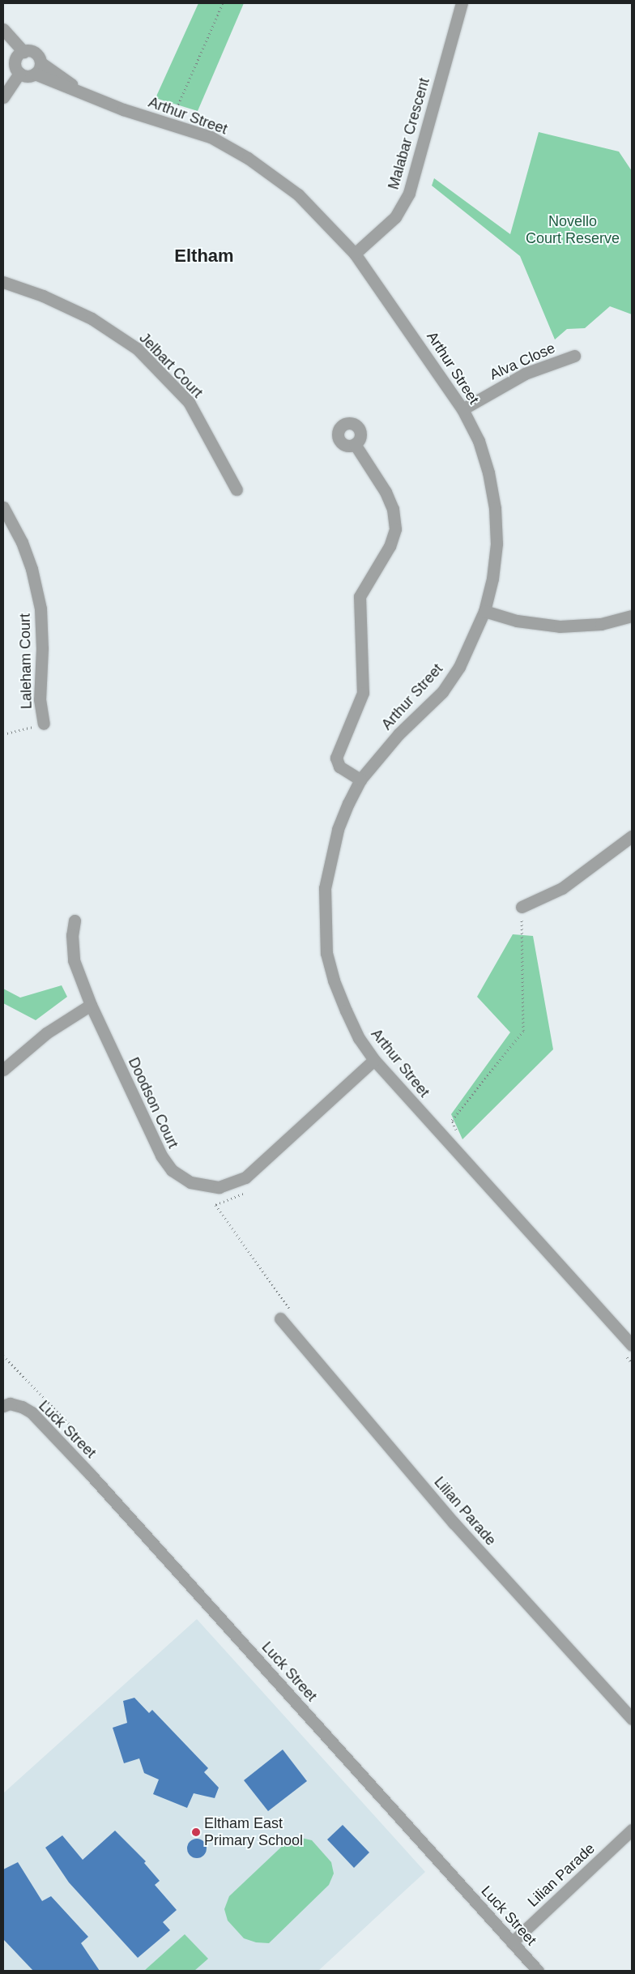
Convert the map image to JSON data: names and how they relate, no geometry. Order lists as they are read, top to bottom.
{
  "streets": {
    "street": [
      "Arthur Street",
      "Malabar Crescent",
      "Alva Close",
      "Jelbart Court",
      "Laleham Court",
      "Doodson Court",
      "Luck Street",
      "Lilian Parade"
    ]
  },
  "crossings": [
    ["Arthur Street", "Malabar Crescent"],
    ["Arthur Street", "Alva Close"],
    ["Arthur Street", "Doodson Court"],
    ["Luck Street", "Lilian Parade"]
  ],
  "districts": ["Eltham"],
  "parks": ["Novello Court Reserve"],
  "places": ["Eltham East Primary School"]
}
